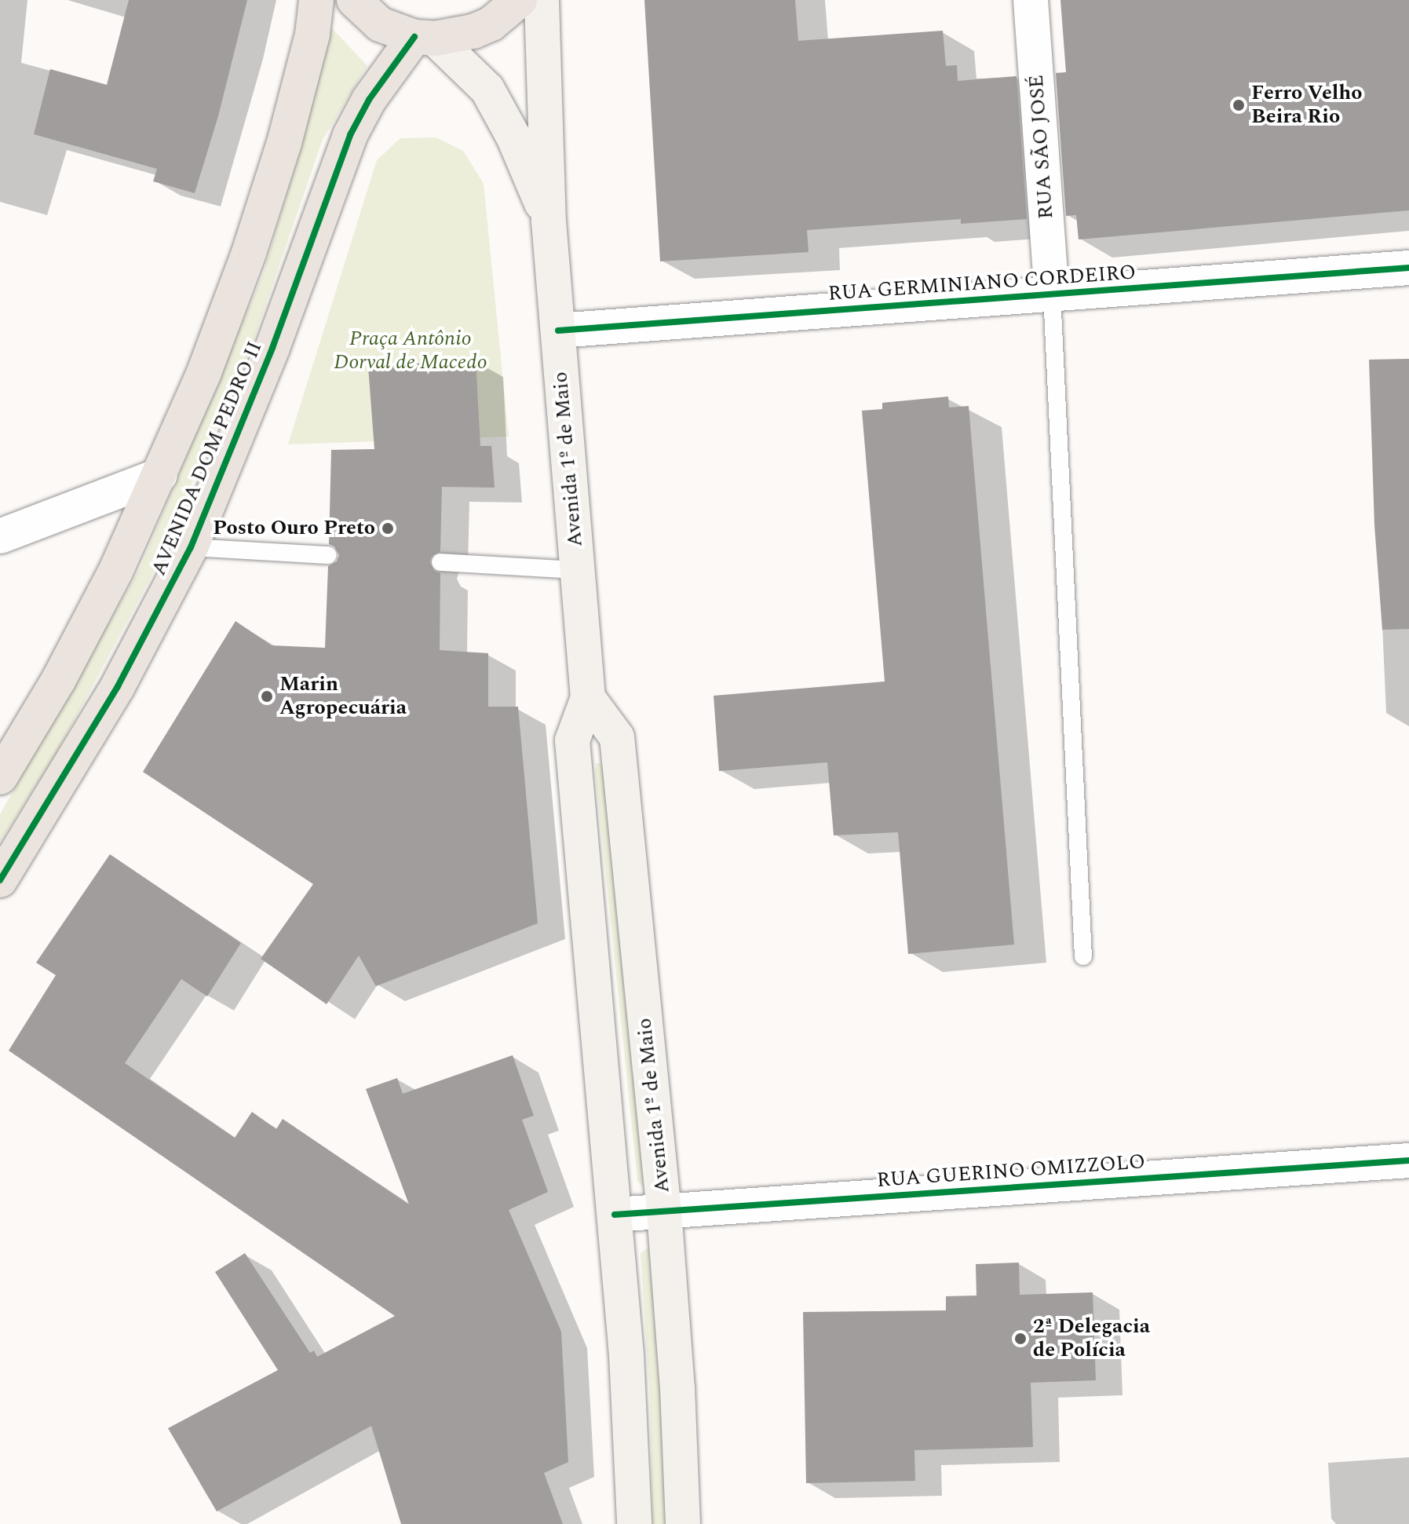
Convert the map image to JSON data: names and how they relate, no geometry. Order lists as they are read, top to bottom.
{
  "streets": {
    "main road": ["AVENIDA DOM PEDRO II", "Avenida 1º de Maio"],
    "street": ["RUA SÃO JOSÉ", "RUA GERMINIANO CORDEIRO", "RUA GUERINO OMIZZOLO"]
  },
  "crossings": [
    ["RUA SÃO JOSÉ", "RUA GERMINIANO CORDEIRO"],
    ["RUA GERMINIANO CORDEIRO", "Avenida 1º de Maio"],
    ["AVENIDA DOM PEDRO II", "Avenida 1º de Maio"],
    ["Avenida 1º de Maio", "RUA GUERINO OMIZZOLO"]
  ],
  "parks": ["Praça Antônio Dorval de Macedo"],
  "places": [
    "Ferro Velho Beira Rio",
    "Posto Ouro Preto",
    "Marin Agropecuária",
    "2ª Delegacia de Polícia"
  ]
}
